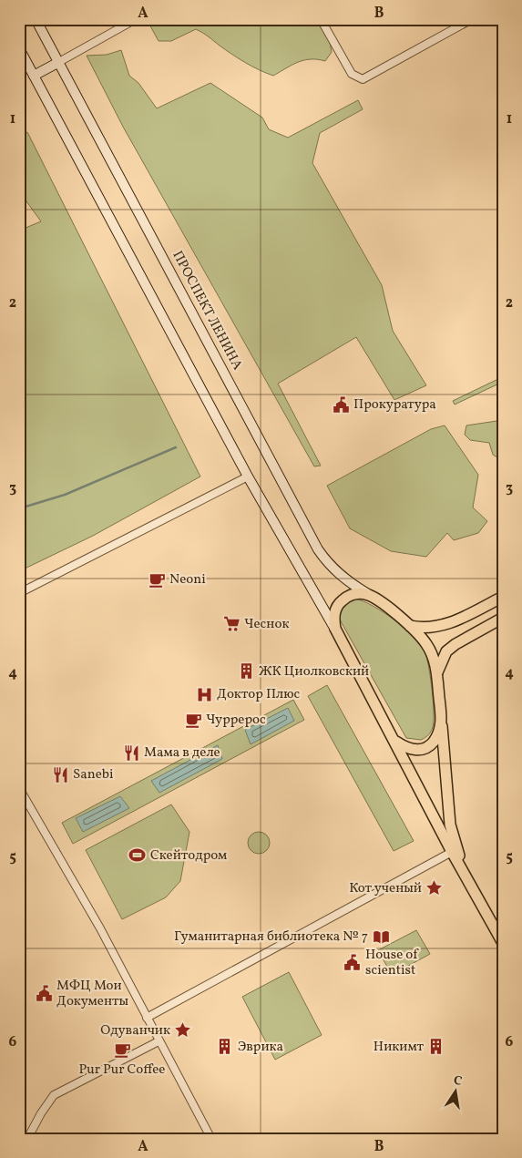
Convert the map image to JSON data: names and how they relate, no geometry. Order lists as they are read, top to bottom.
{
  "streets": {
    "main road": ["ПРОСПЕКТ ЛЕНИНА"]
  },
  "places": {
    "public building": ["Прокуратура", "House of scientist", "МФЦ Мои Документы"],
    "cafe": ["Neoni", "Чуррерос", "Pur Pur Coffee"],
    "supermarket": ["Чеснок"],
    "building": ["ЖК Циолковский", "Эврика", "Никимт"],
    "hospital": ["Доктор Плюс"],
    "restaurant": ["Мама в деле", "Sanebi"],
    "sports": ["Скейтодром"],
    "place": ["Кот ученый", "Одуванчик"],
    "library": ["Гуманитарная библиотека № 7"]
  },
  "north": "top",
  "grid": {
    "columns": ["A", "B"],
    "rows": [
      "1",
      "2",
      "3",
      "4",
      "5",
      "6"
    ]
  }
}
